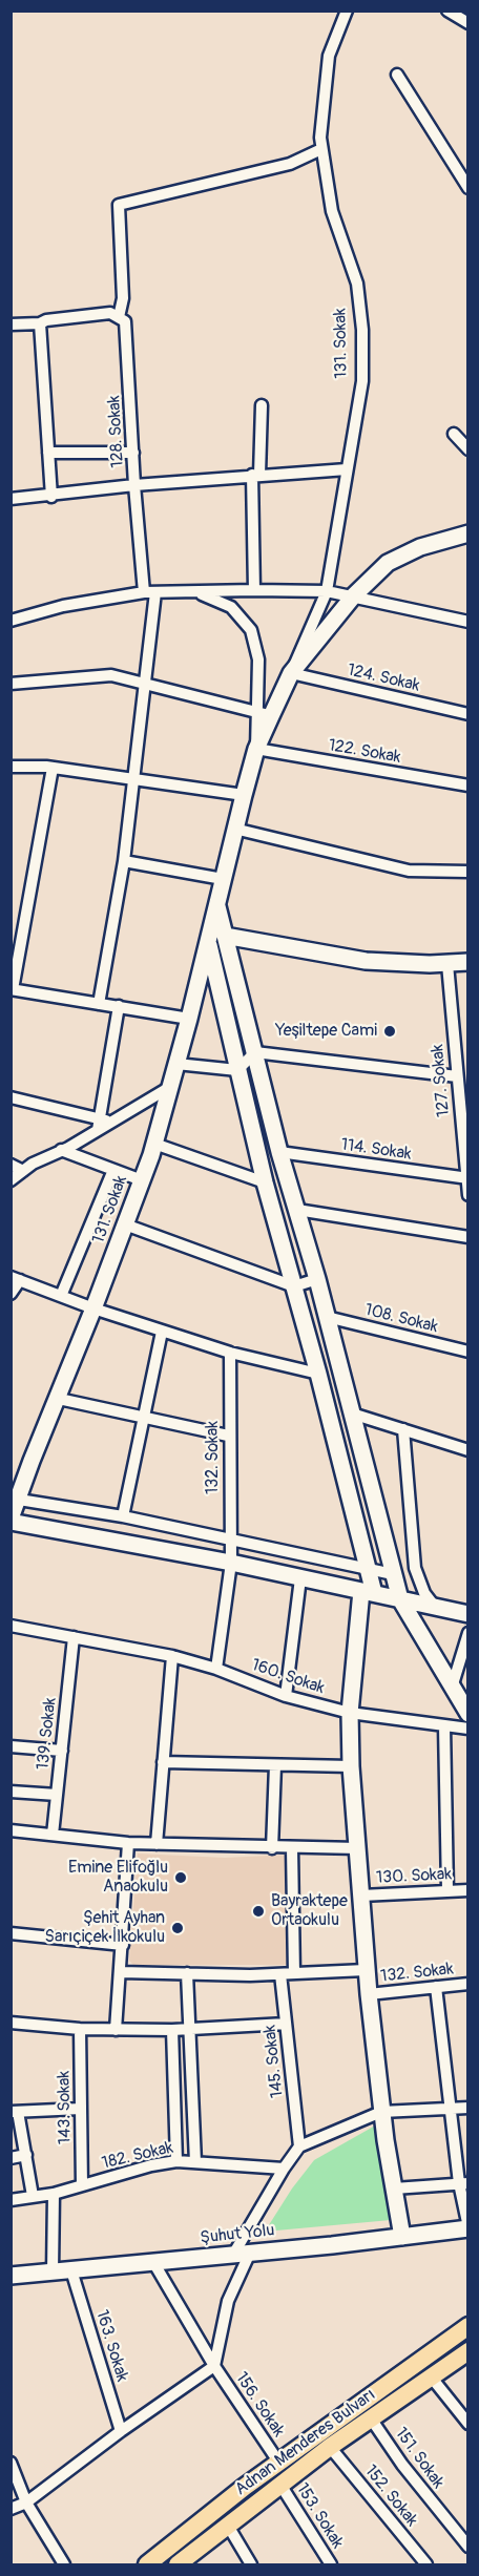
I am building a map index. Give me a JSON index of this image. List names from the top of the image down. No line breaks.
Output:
{"streets":{"main road":["Adnan Menderes Bulvarı"],"street":["131. Sokak","128. Sokak","124. Sokak","122. Sokak","127. Sokak","114. Sokak","108. Sokak","132. Sokak","160. Sokak","139. Sokak","130. Sokak","145. Sokak","143. Sokak","182. Sokak","Şuhut Yolu","163. Sokak","156. Sokak","151. Sokak","152. Sokak","153. Sokak"]},"crossings":[["131. Sokak","124. Sokak"],["131. Sokak","122. Sokak"],["127. Sokak","114. Sokak"],["132. Sokak","160. Sokak"],["160. Sokak","139. Sokak"],["143. Sokak","182. Sokak"],["Şuhut Yolu","163. Sokak"],["Şuhut Yolu","156. Sokak"],["156. Sokak","Adnan Menderes Bulvarı"],["Adnan Menderes Bulvarı","151. Sokak"],["Adnan Menderes Bulvarı","152. Sokak"],["Adnan Menderes Bulvarı","153. Sokak"]],"places":["Yeşiltepe Cami","Emine Elifoğlu Anaokulu","Bayraktepe Ortaokulu","Şehit Ayhan Sarıçiçek İlkokulu"]}
